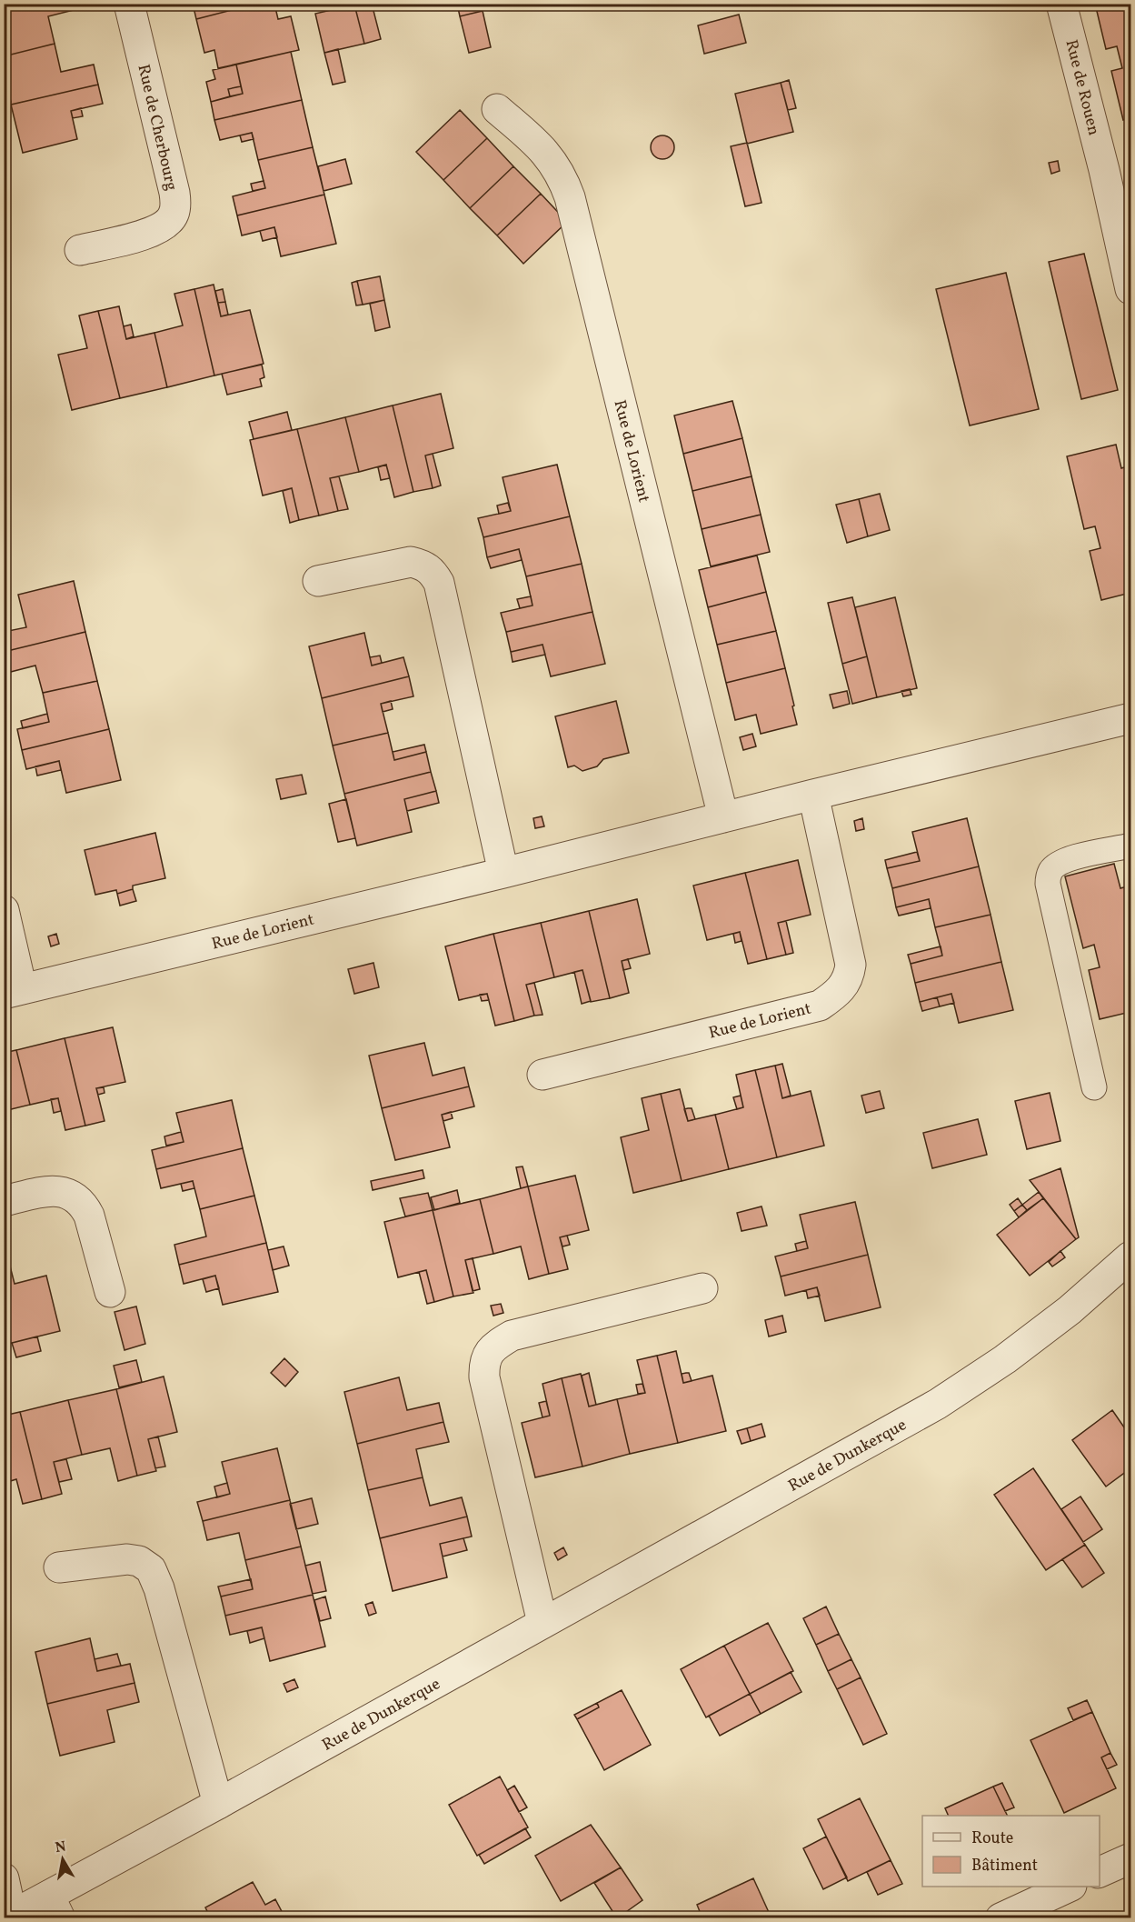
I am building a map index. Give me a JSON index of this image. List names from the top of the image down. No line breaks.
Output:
{"streets":{"street":["Rue de Rouen","Rue de Cherbourg","Rue de Lorient","Rue de Dunkerque"]},"legend":["Route","Bâtiment"],"north":"top"}
